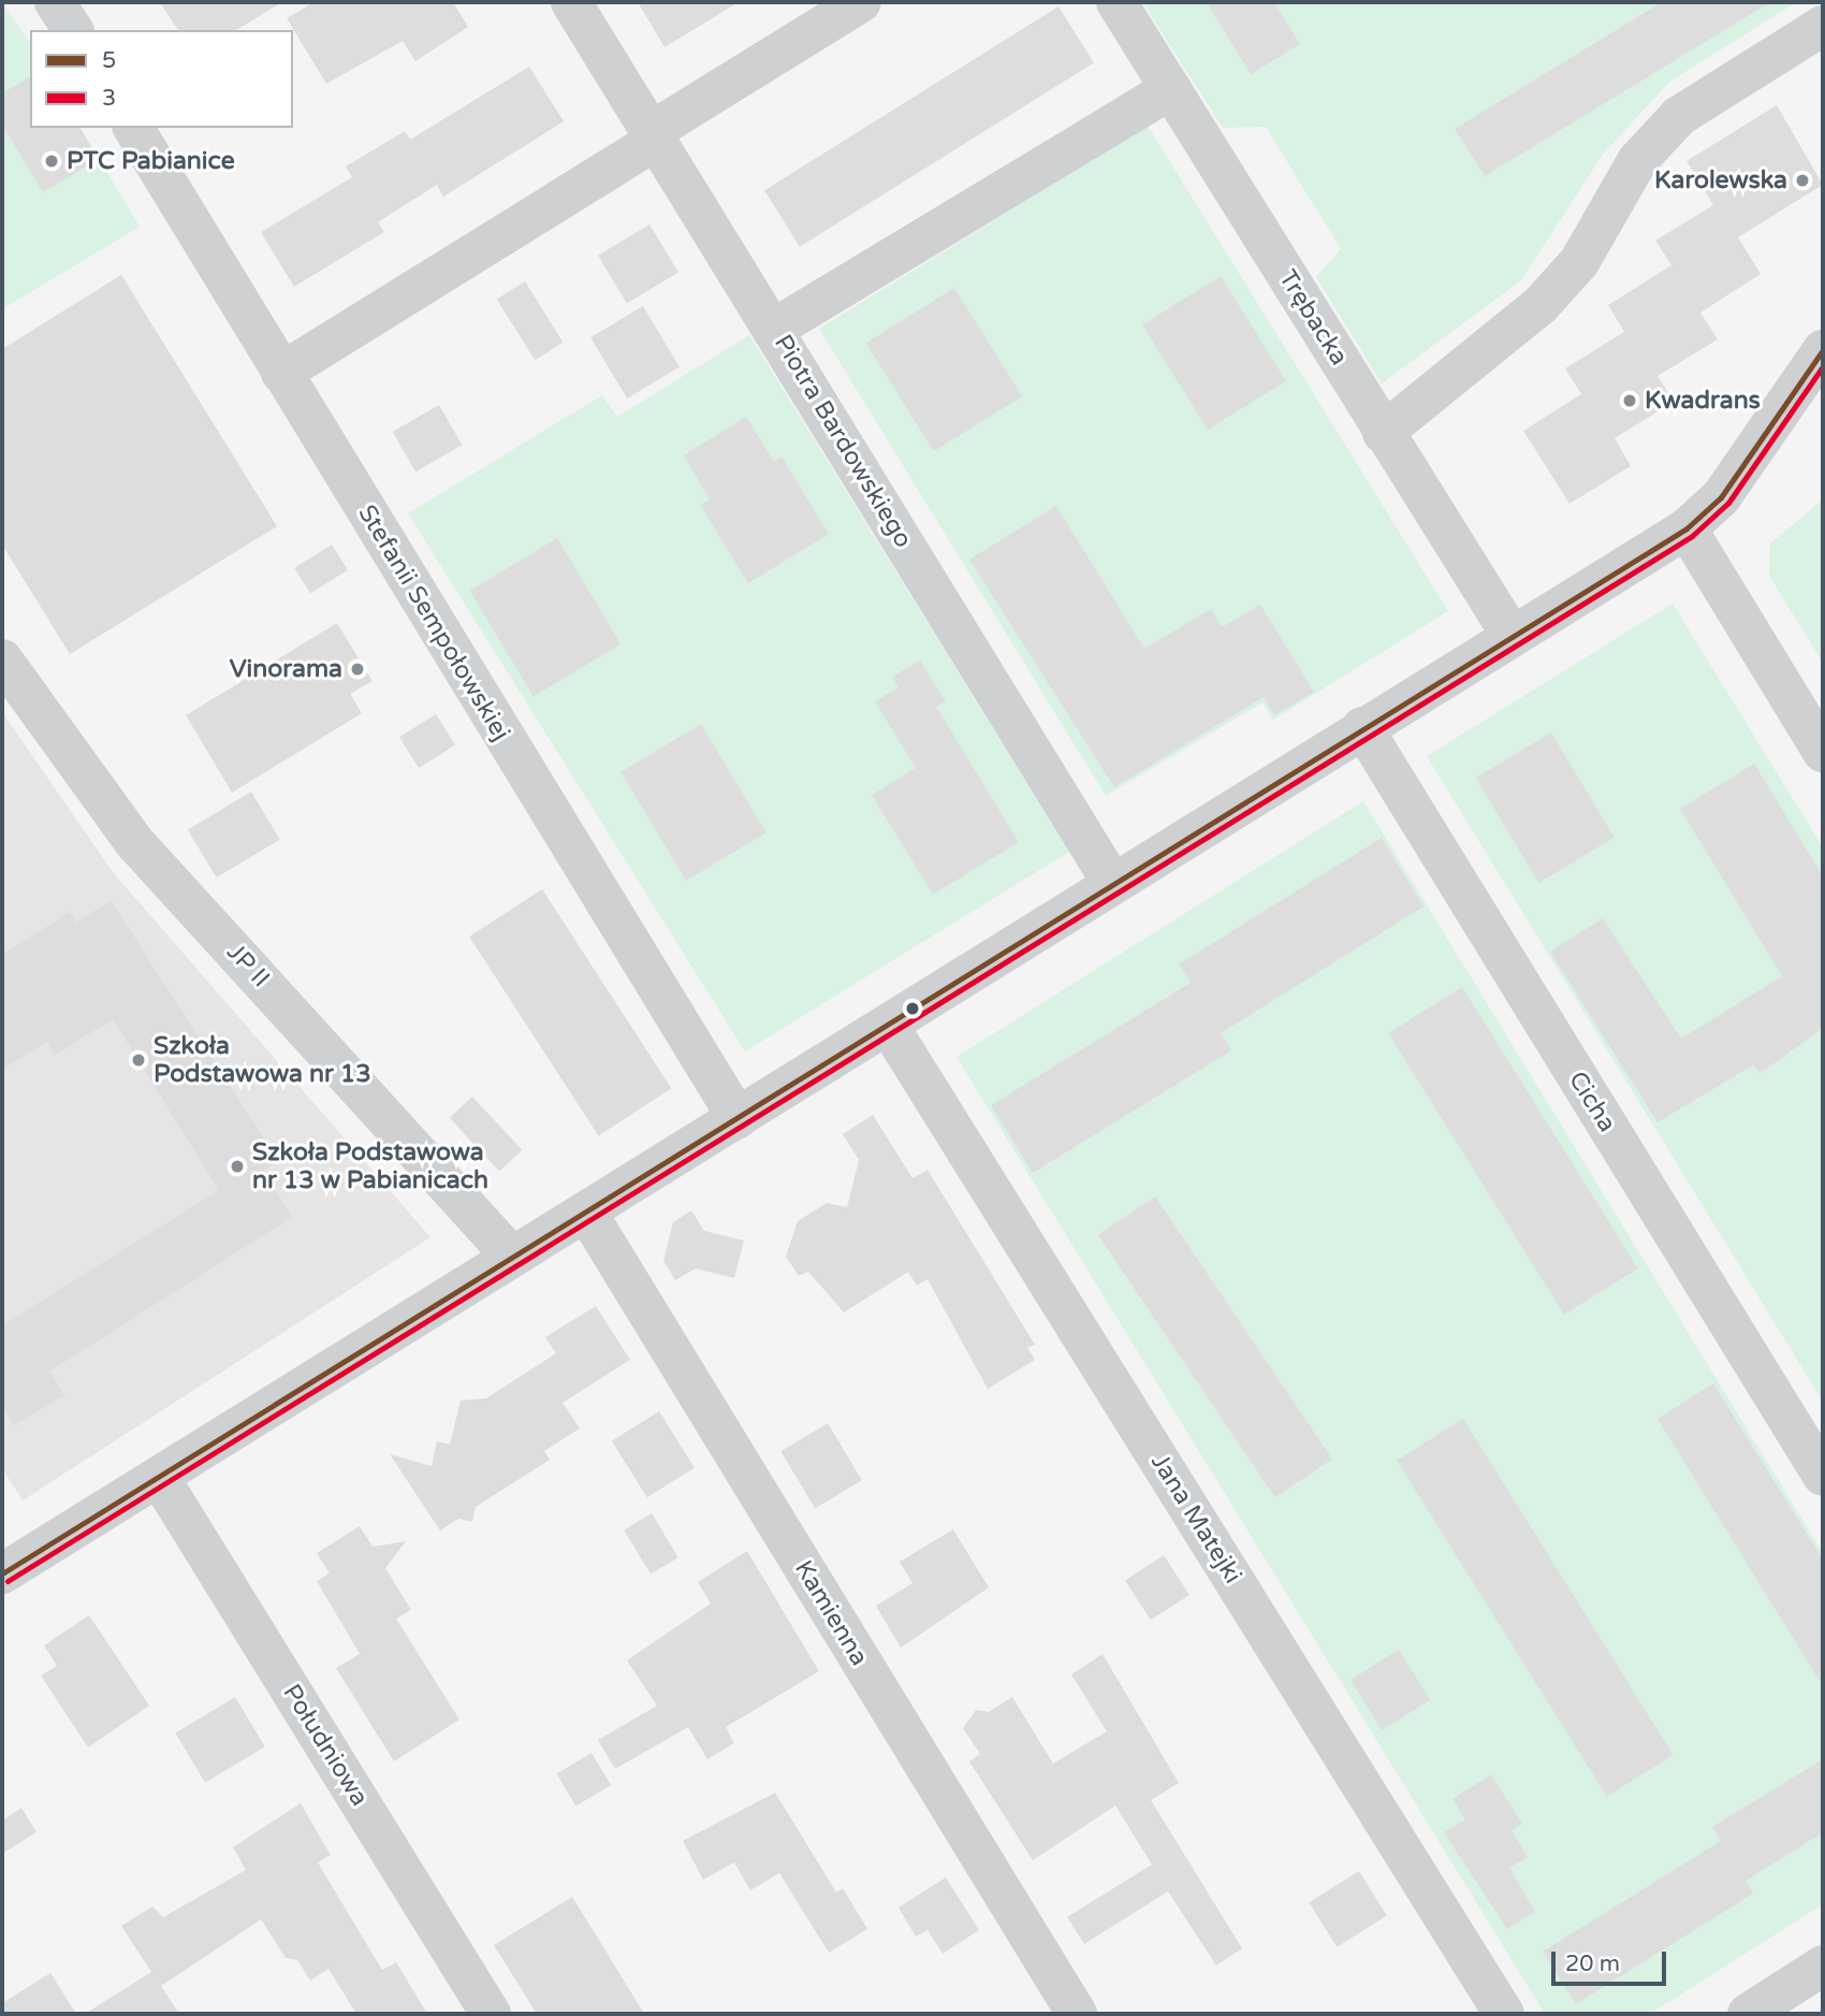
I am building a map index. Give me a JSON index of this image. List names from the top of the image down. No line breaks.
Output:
{"streets":{"street":["Trębacka","Piotra Bardowskiego","Stefanii Sempołowskiej","JP II","Cicha","Jana Matejki","Kamienna","Południowa"]},"places":["PTC Pabianice","Karolewska","Kwadrans","Vinorama","Szkoła Podstawowa nr 13","Szkoła Podstawowa nr 13 w Pabianicach"],"lines":["transit line 5","transit line 3"],"legend":["5","3"],"scale_bar":"20 m"}
